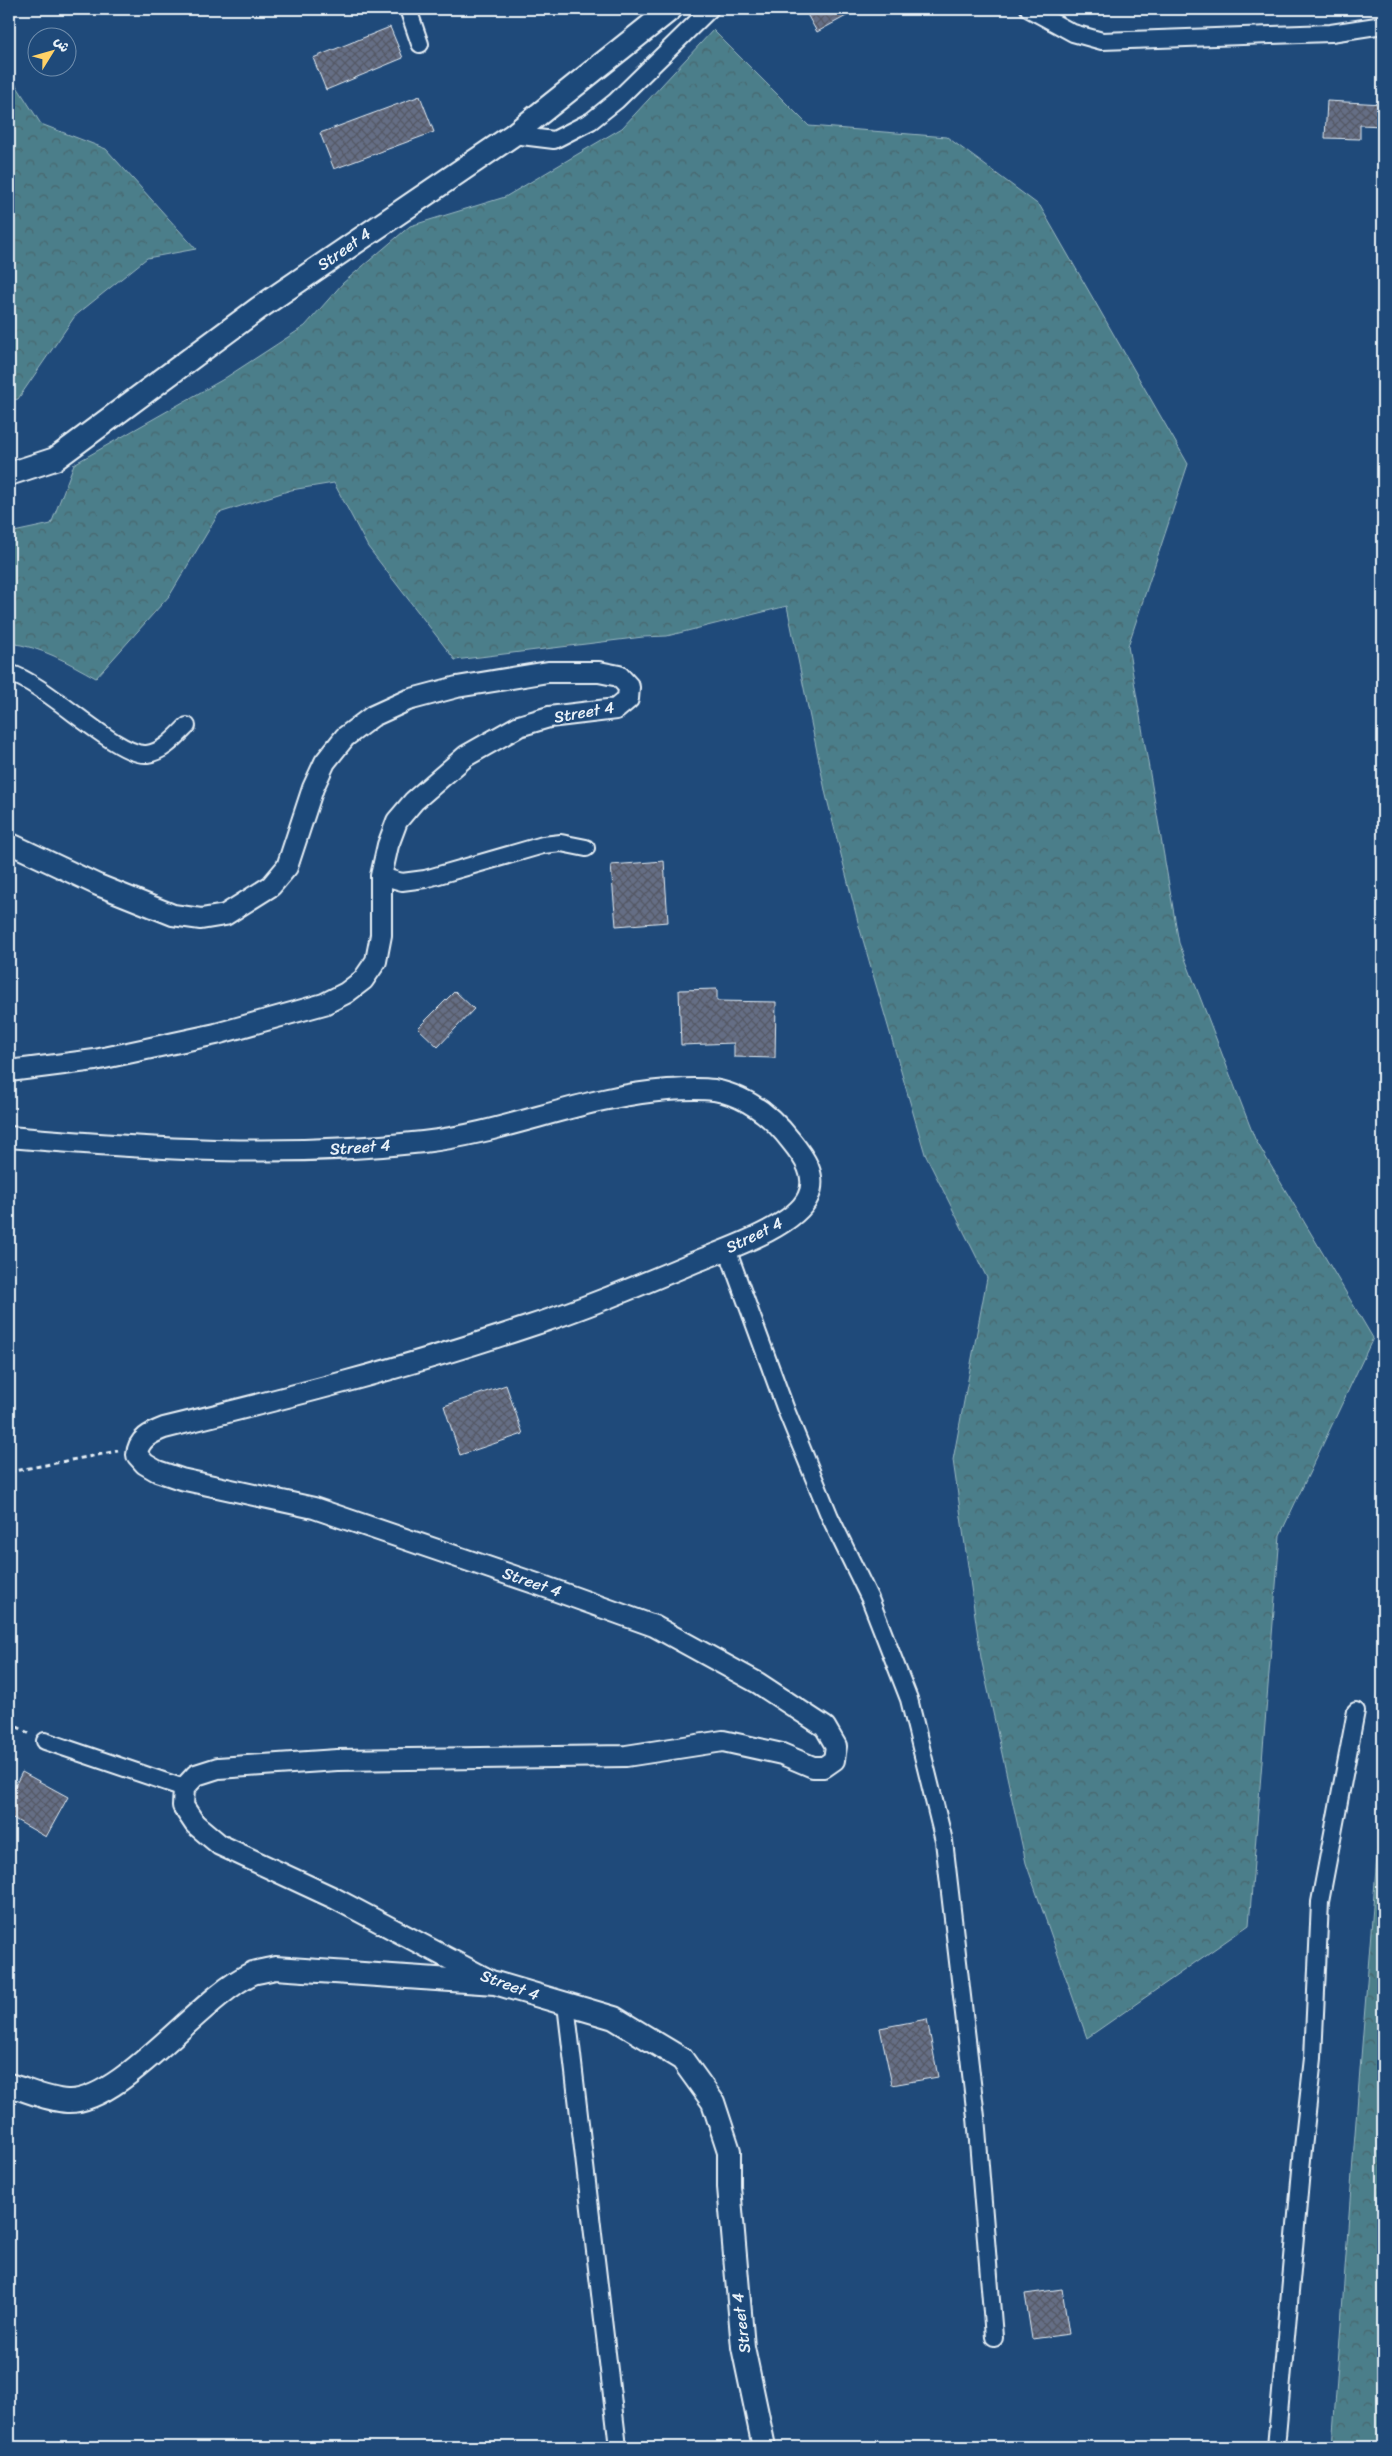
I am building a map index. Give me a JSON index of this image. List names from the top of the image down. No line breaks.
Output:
{"streets":{"main road":["Street 4"]},"north":"top right"}
